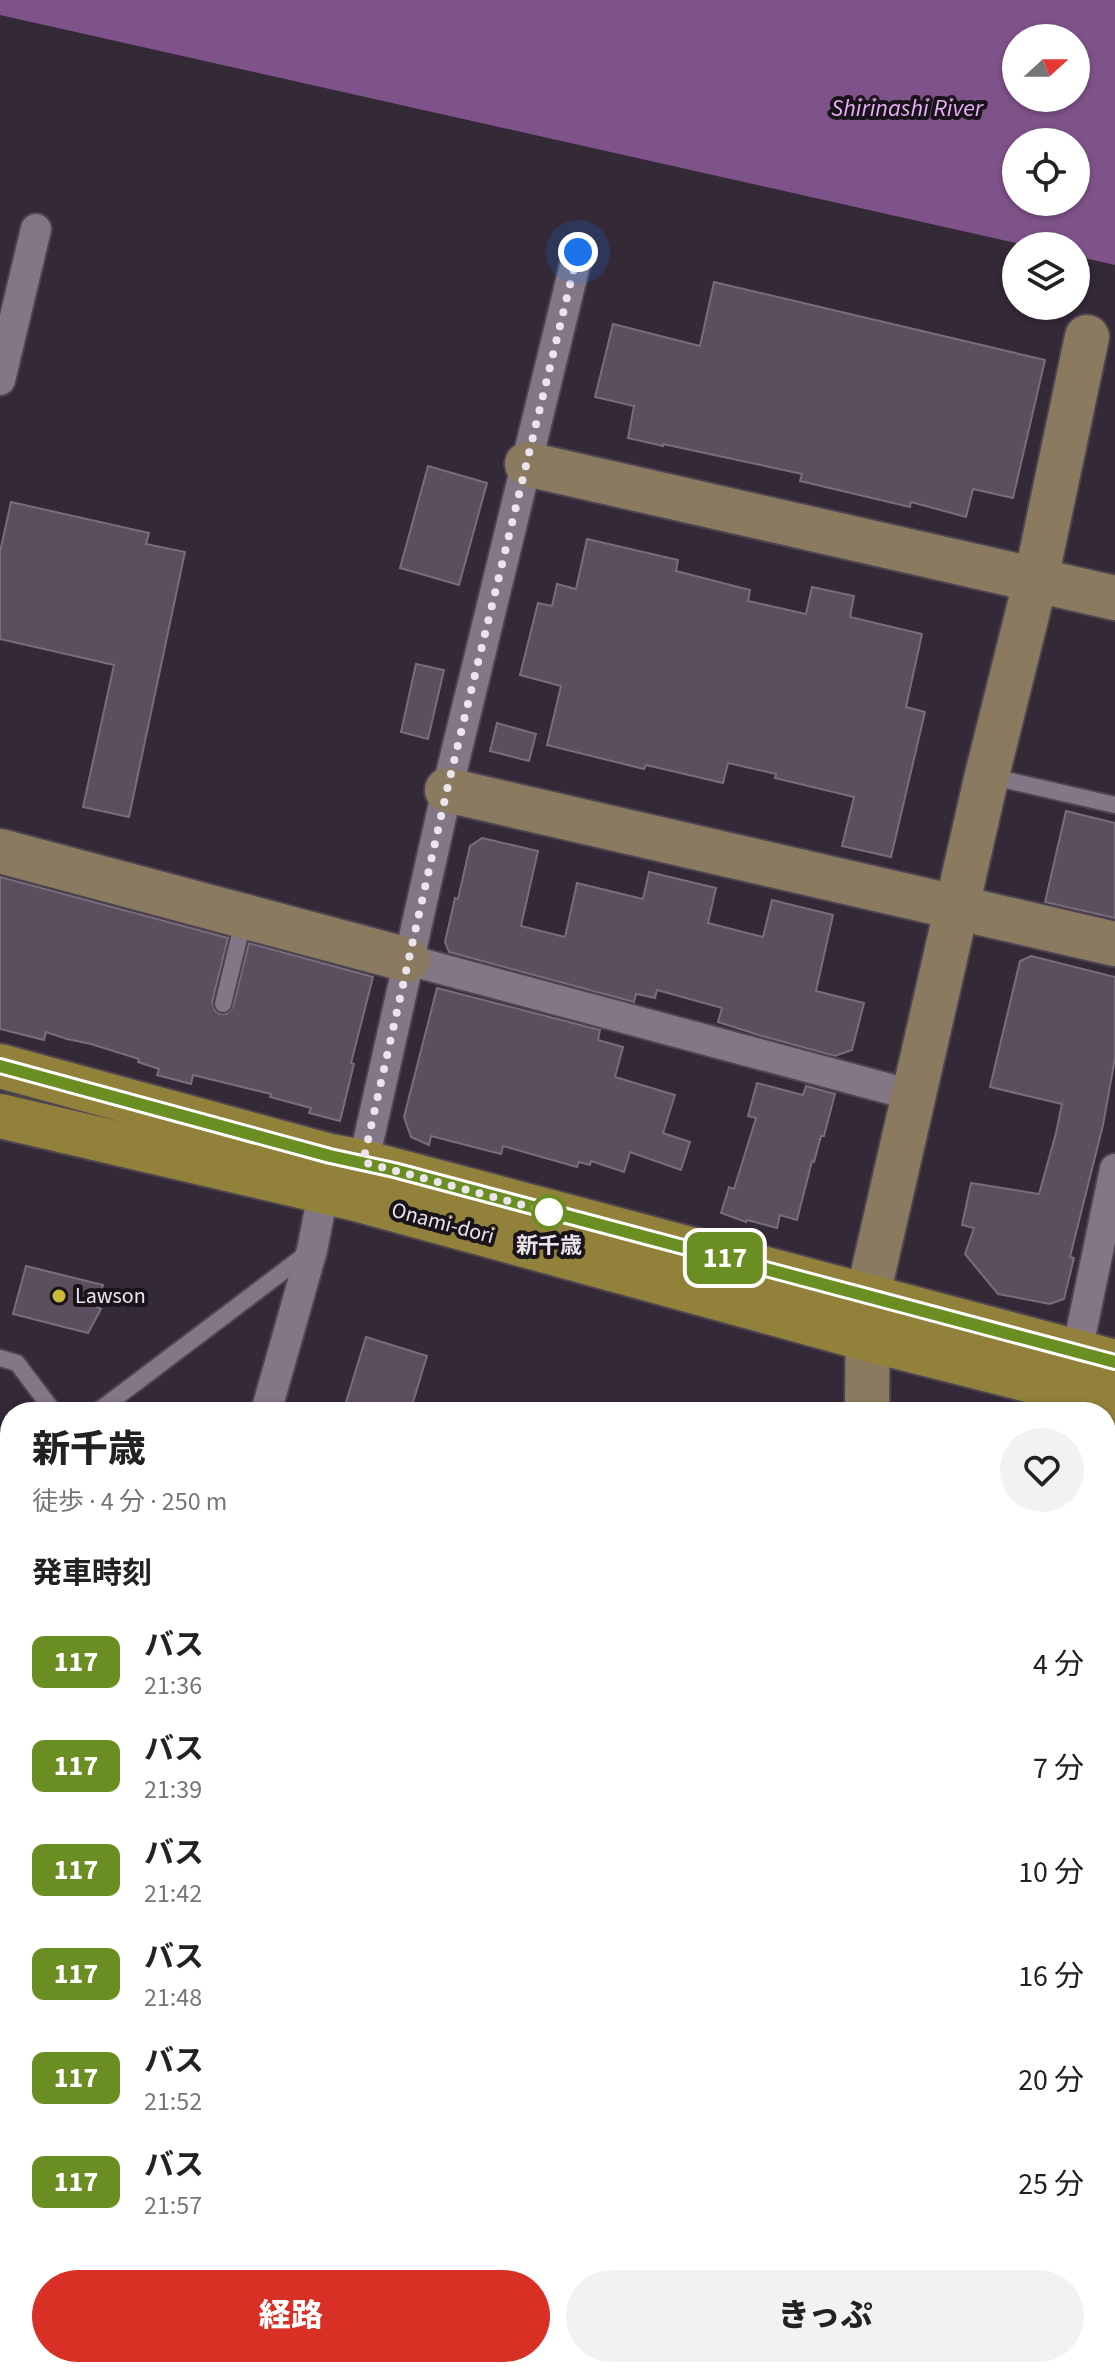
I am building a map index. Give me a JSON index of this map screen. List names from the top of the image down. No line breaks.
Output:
{"streets":{"main road":["Onami-dori"]},"water":["Shirinashi River"],"places":["新千歳","Lawson"],"lines":["bus line 117"],"north":"right","page":{"on_map":"117","heading":[["新千歳","徒歩 · 4 分 · 250 m"],"発車時刻"],"list":[{"mark":"117","name":"バス","note":"21:36","value":"4 分"},{"mark":"117","name":"バス","note":"21:39","value":"7 分"},{"mark":"117","name":"バス","note":"21:42","value":"10 分"},{"mark":"117","name":"バス","note":"21:48","value":"16 分"},{"mark":"117","name":"バス","note":"21:52","value":"20 分"},{"mark":"117","name":"バス","note":"21:57","value":"25 分"}],"buttons":["経路","きっぷ"]}}
